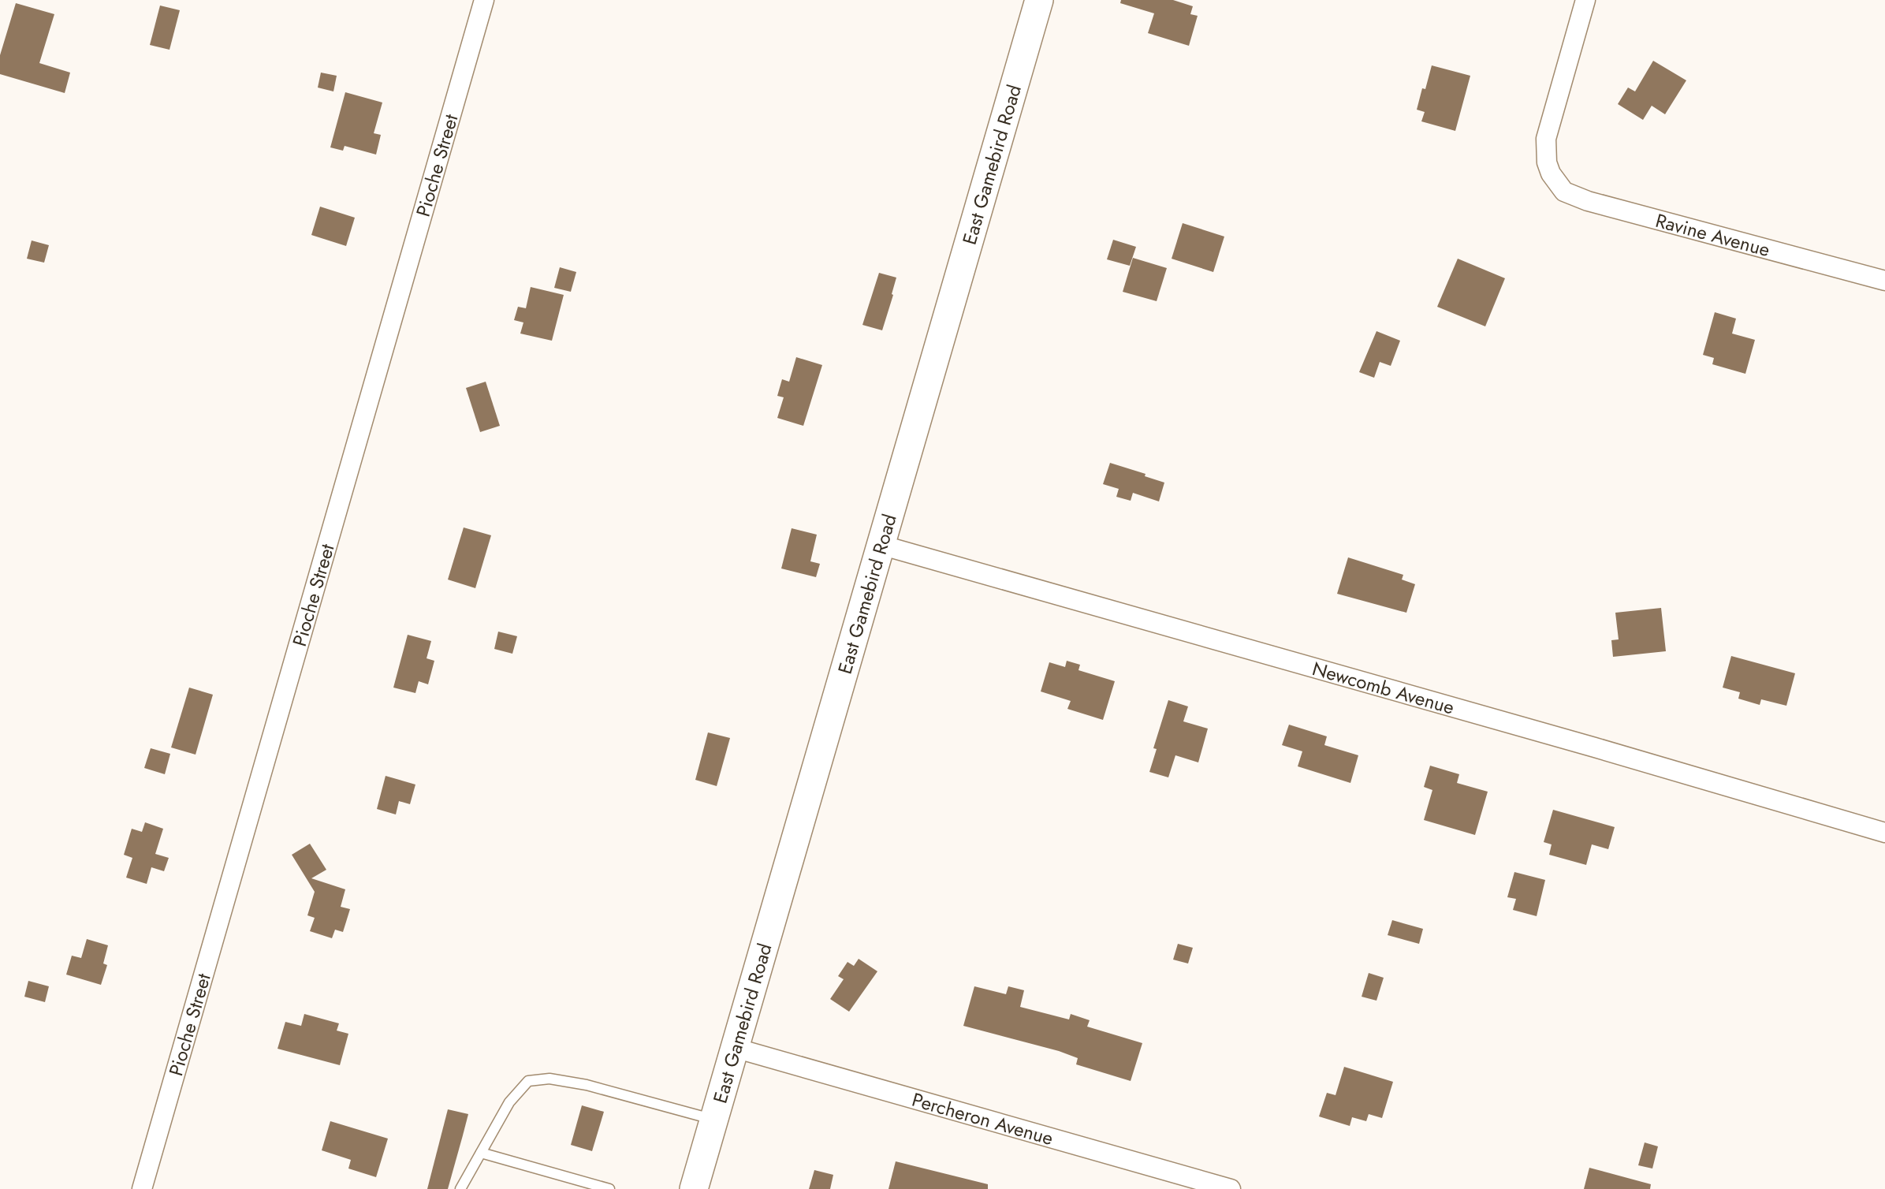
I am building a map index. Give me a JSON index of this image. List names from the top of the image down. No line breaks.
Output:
{"streets":{"main road":["East Gamebird Road"],"street":["Pioche Street","Ravine Avenue","Newcomb Avenue","Percheron Avenue"]},"crossings":[["East Gamebird Road","Newcomb Avenue"],["East Gamebird Road","Percheron Avenue"]]}
